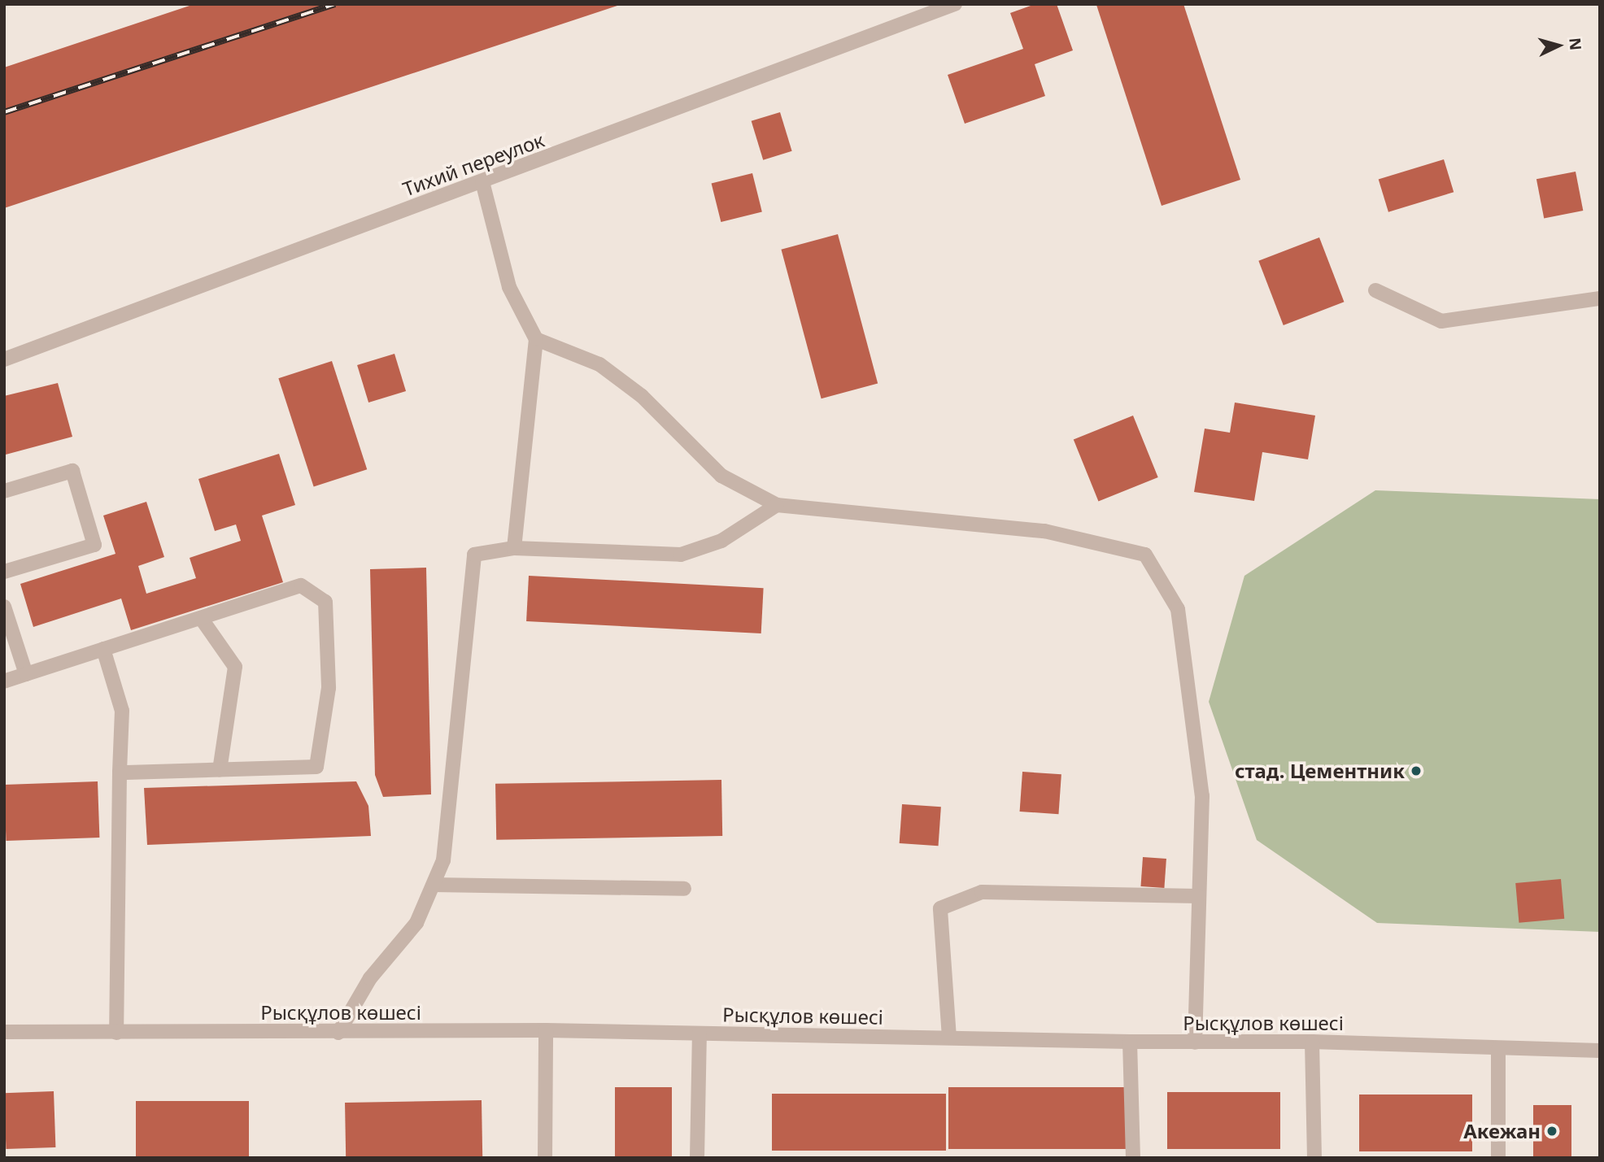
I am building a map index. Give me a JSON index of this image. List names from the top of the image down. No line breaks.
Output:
{"streets":{"street":["Тихий переулок","Рысқұлов көшесі"]},"places":["стад. Цементник","Акежан"],"north":"right"}
